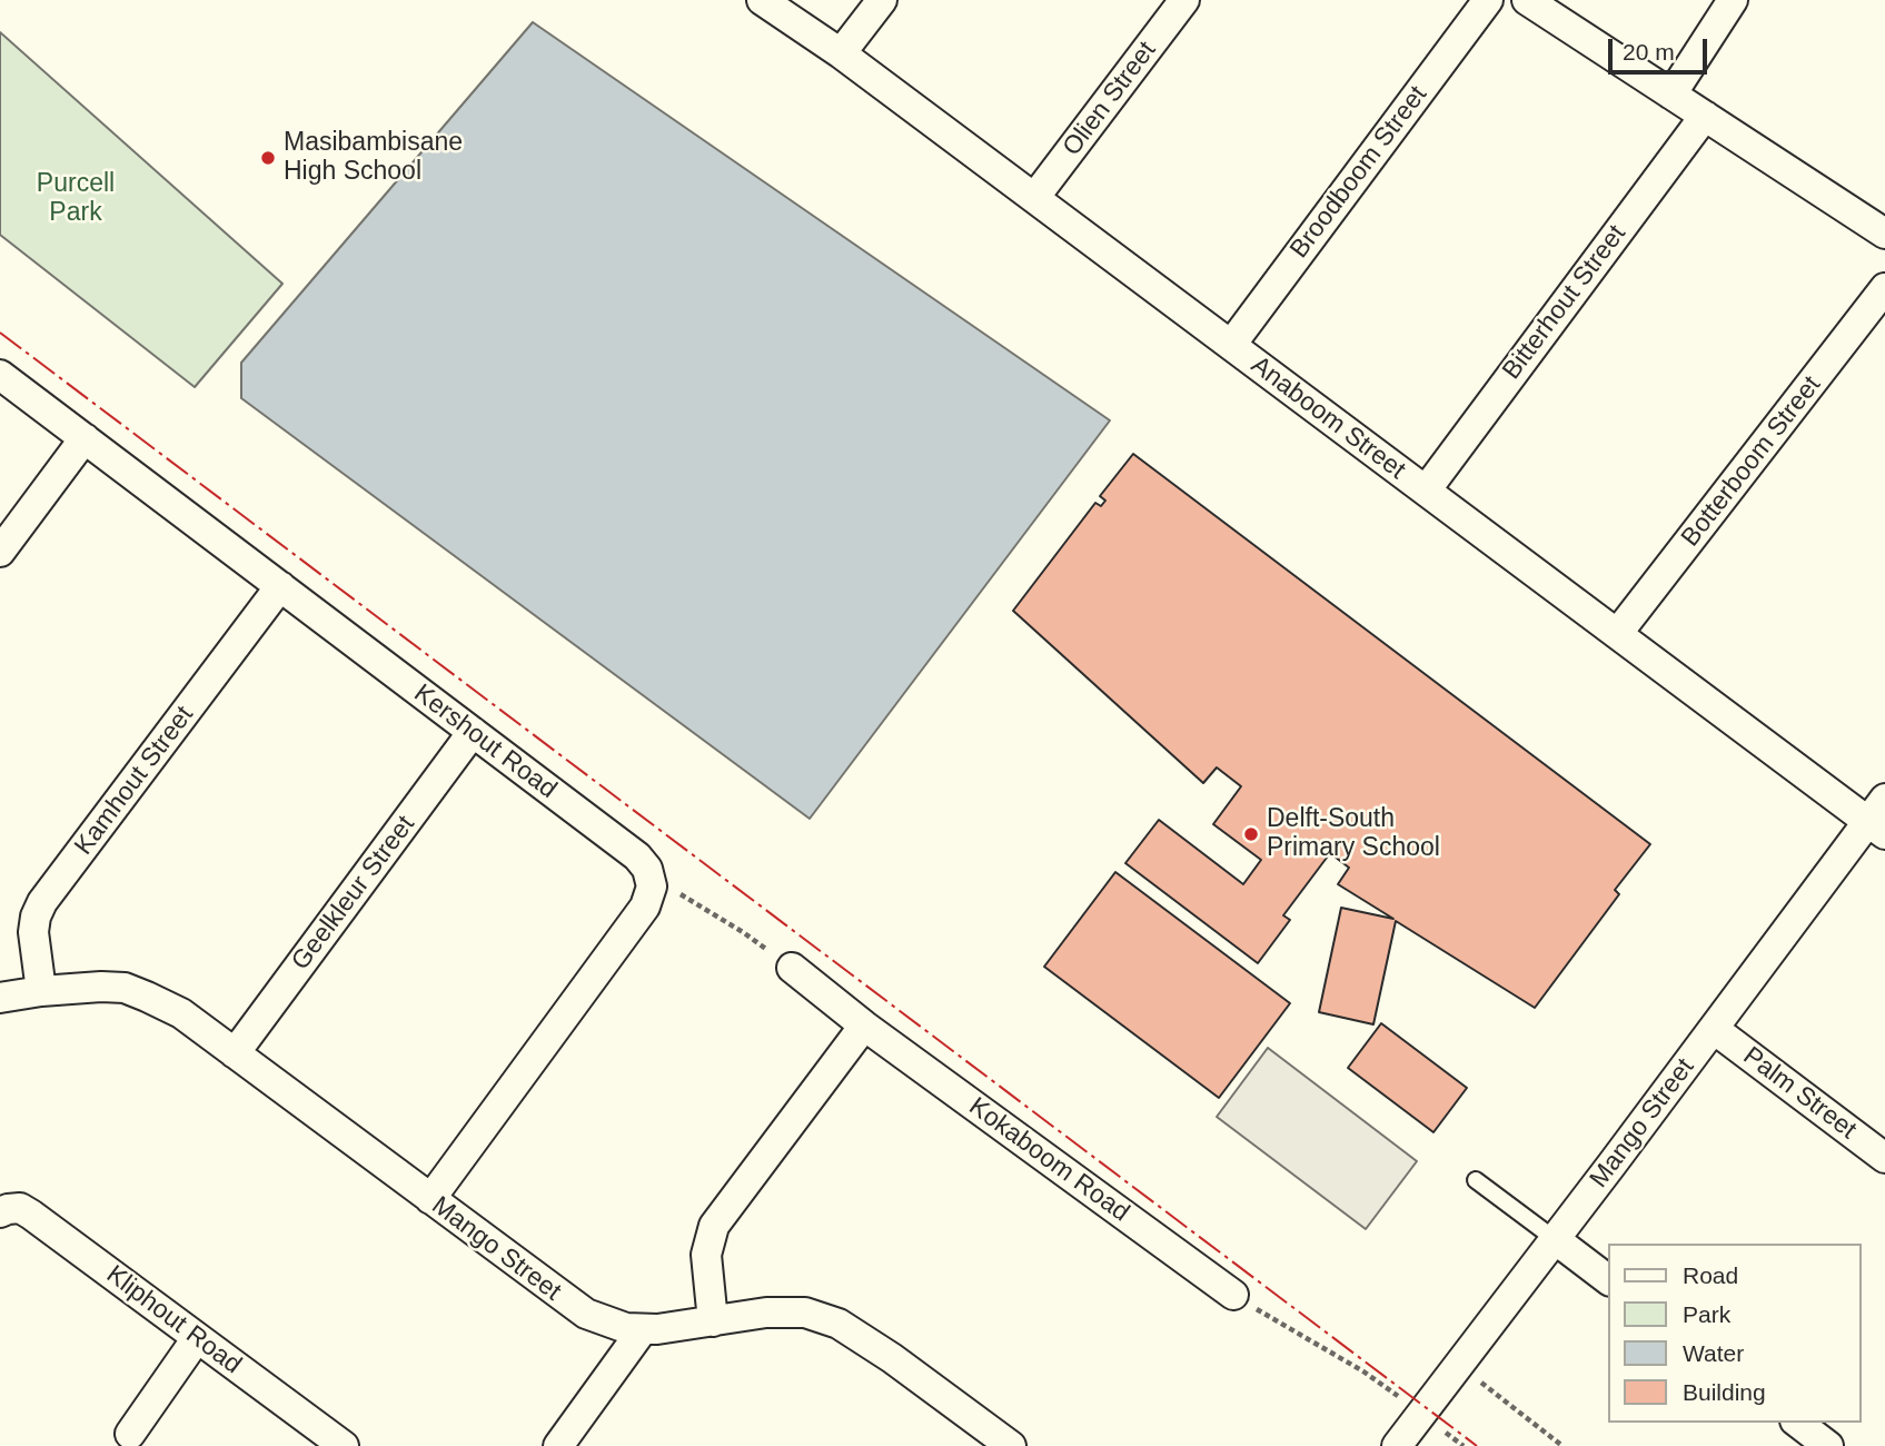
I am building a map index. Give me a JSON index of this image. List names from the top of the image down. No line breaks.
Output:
{"streets":{"street":["Olien Street","Broodboom Street","Bitterhout Street","Anaboom Street","Botterboom Street","Kershout Road","Kamhout Street","Geelkleur Street","Palm Street","Mango Street","Kokaboom Road","Kliphout Road"]},"crossings":[["Olien Street","Anaboom Street"],["Broodboom Street","Anaboom Street"],["Bitterhout Street","Anaboom Street"],["Anaboom Street","Botterboom Street"],["Anaboom Street","Mango Street"],["Kershout Road","Kamhout Street"],["Kershout Road","Geelkleur Street"],["Kamhout Street","Mango Street"],["Geelkleur Street","Mango Street"],["Palm Street","Mango Street"]],"parks":["Purcell Park"],"places":["Masibambisane High School","Delft-South Primary School"],"legend":["Road","Park","Water","Building"],"scale_bar":"20 m"}
